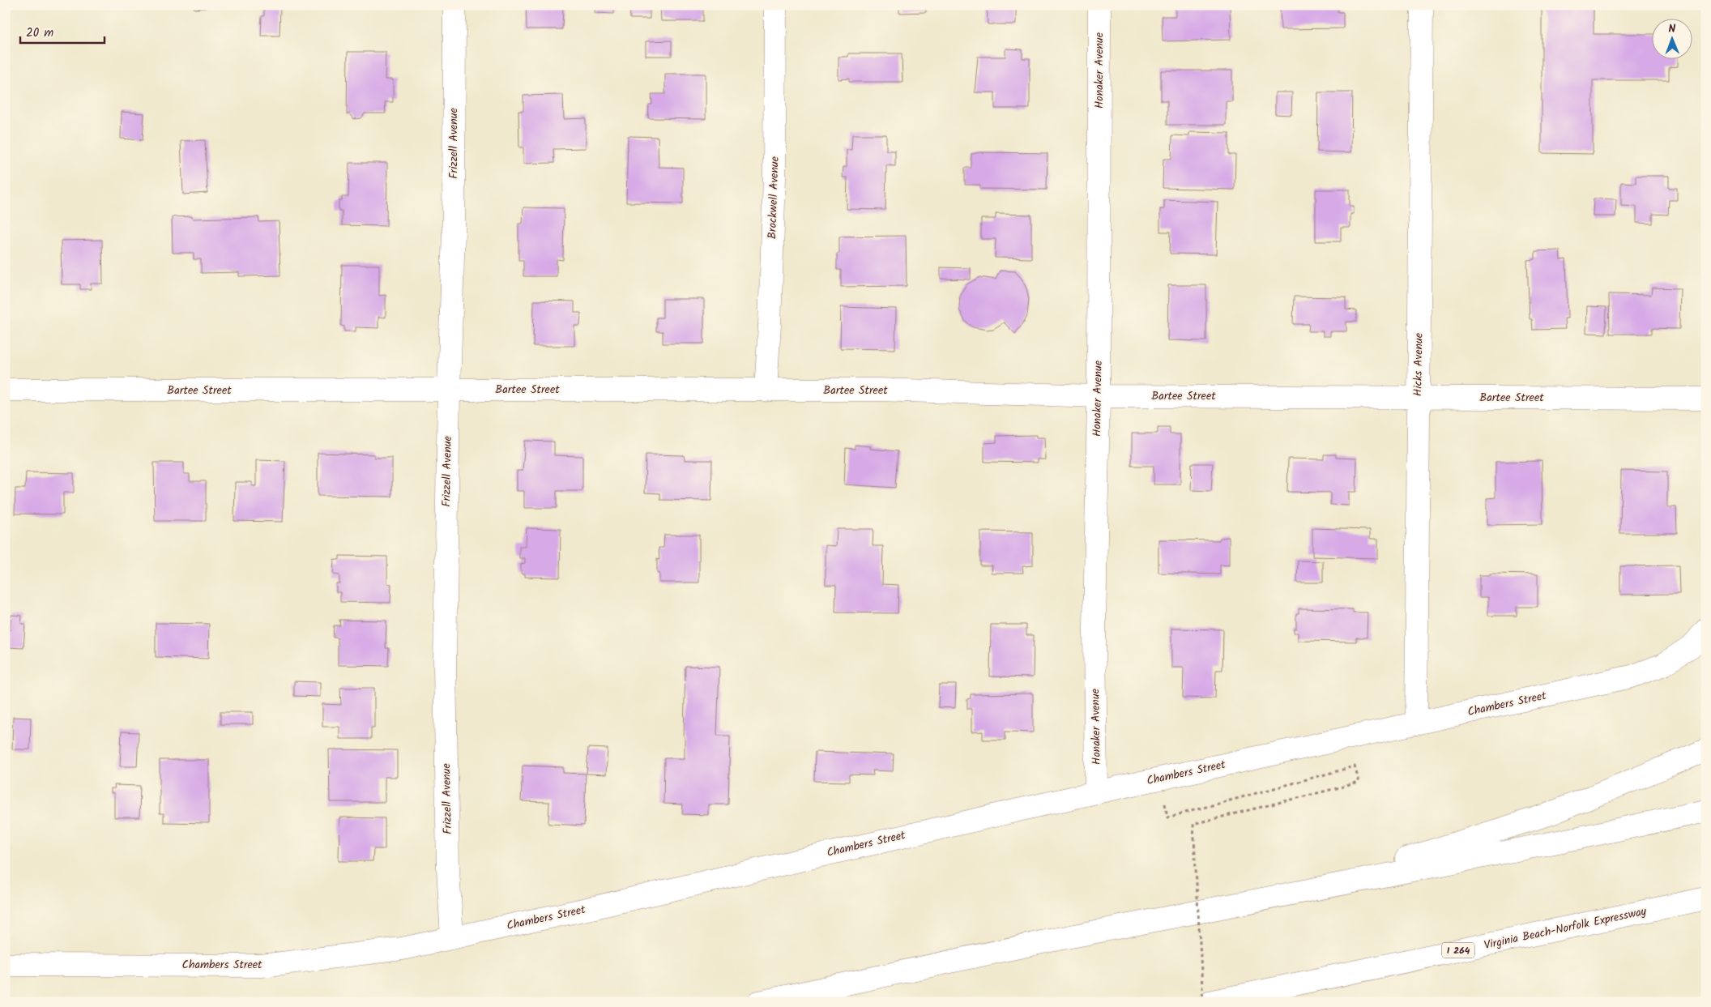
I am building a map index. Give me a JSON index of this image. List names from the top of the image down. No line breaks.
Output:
{"streets":{"main road":["Honaker Avenue","Frizzell Avenue","Brockwell Avenue","Hicks Avenue","Bartee Street","Chambers Street","Virginia Beach-Norfolk Expressway","I 264"]},"crossings":[["Honaker Avenue","Bartee Street"],["Honaker Avenue","Chambers Street"],["Frizzell Avenue","Bartee Street"],["Frizzell Avenue","Chambers Street"],["Brockwell Avenue","Bartee Street"],["Hicks Avenue","Bartee Street"],["Hicks Avenue","Chambers Street"]],"scale_bar":"20 m","north":"top"}
